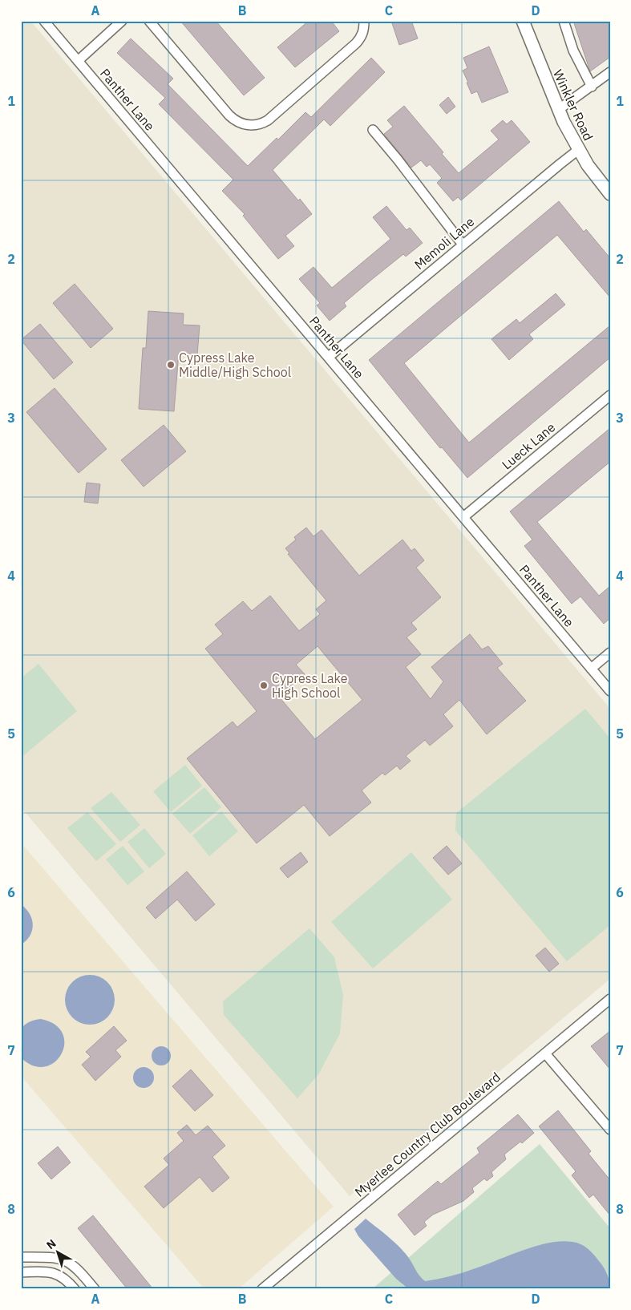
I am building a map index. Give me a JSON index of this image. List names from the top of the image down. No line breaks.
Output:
{"streets":{"street":["Panther Lane","Winkler Road","Memoli Lane","Lueck Lane","Myerlee Country Club Boulevard"]},"crossings":[["Panther Lane","Memoli Lane"],["Panther Lane","Lueck Lane"],["Winkler Road","Memoli Lane"]],"places":["Cypress Lake Middle/High School","Cypress Lake High School"],"north":"top left","grid":{"columns":["A","B","C","D"],"rows":["1","2","3","4","5","6","7","8"]}}
